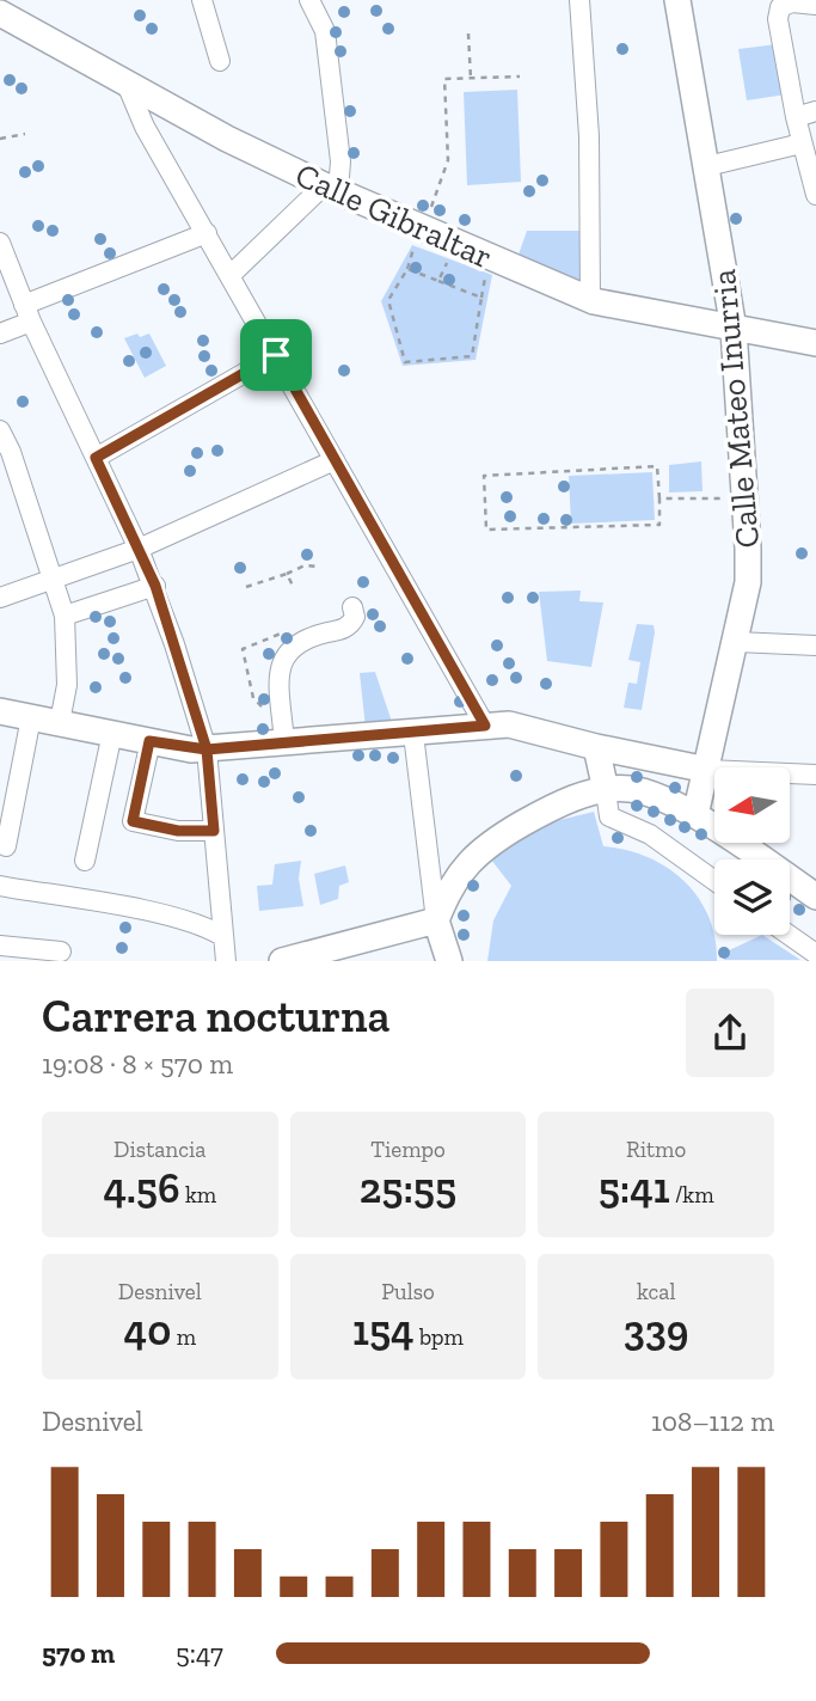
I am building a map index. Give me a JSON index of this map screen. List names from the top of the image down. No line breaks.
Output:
{"streets":{"street":["Calle Gibraltar","Calle Mateo Inurria"]},"crossings":[["Calle Gibraltar","Calle Mateo Inurria"]],"north":"left","page":{"heading":["Carrera nocturna","19:08 · 8 × 570 m"],"stats":[["Distancia","4.56 km"],["Tiempo","25:55"],["Ritmo","5:41 /km"],["Desnivel","40 m"],["Pulso","154 bpm"],["kcal","339"]],"chart":["Desnivel","108–112 m"],"list":[{"name":"570 m","note":"5:47"}]}}
